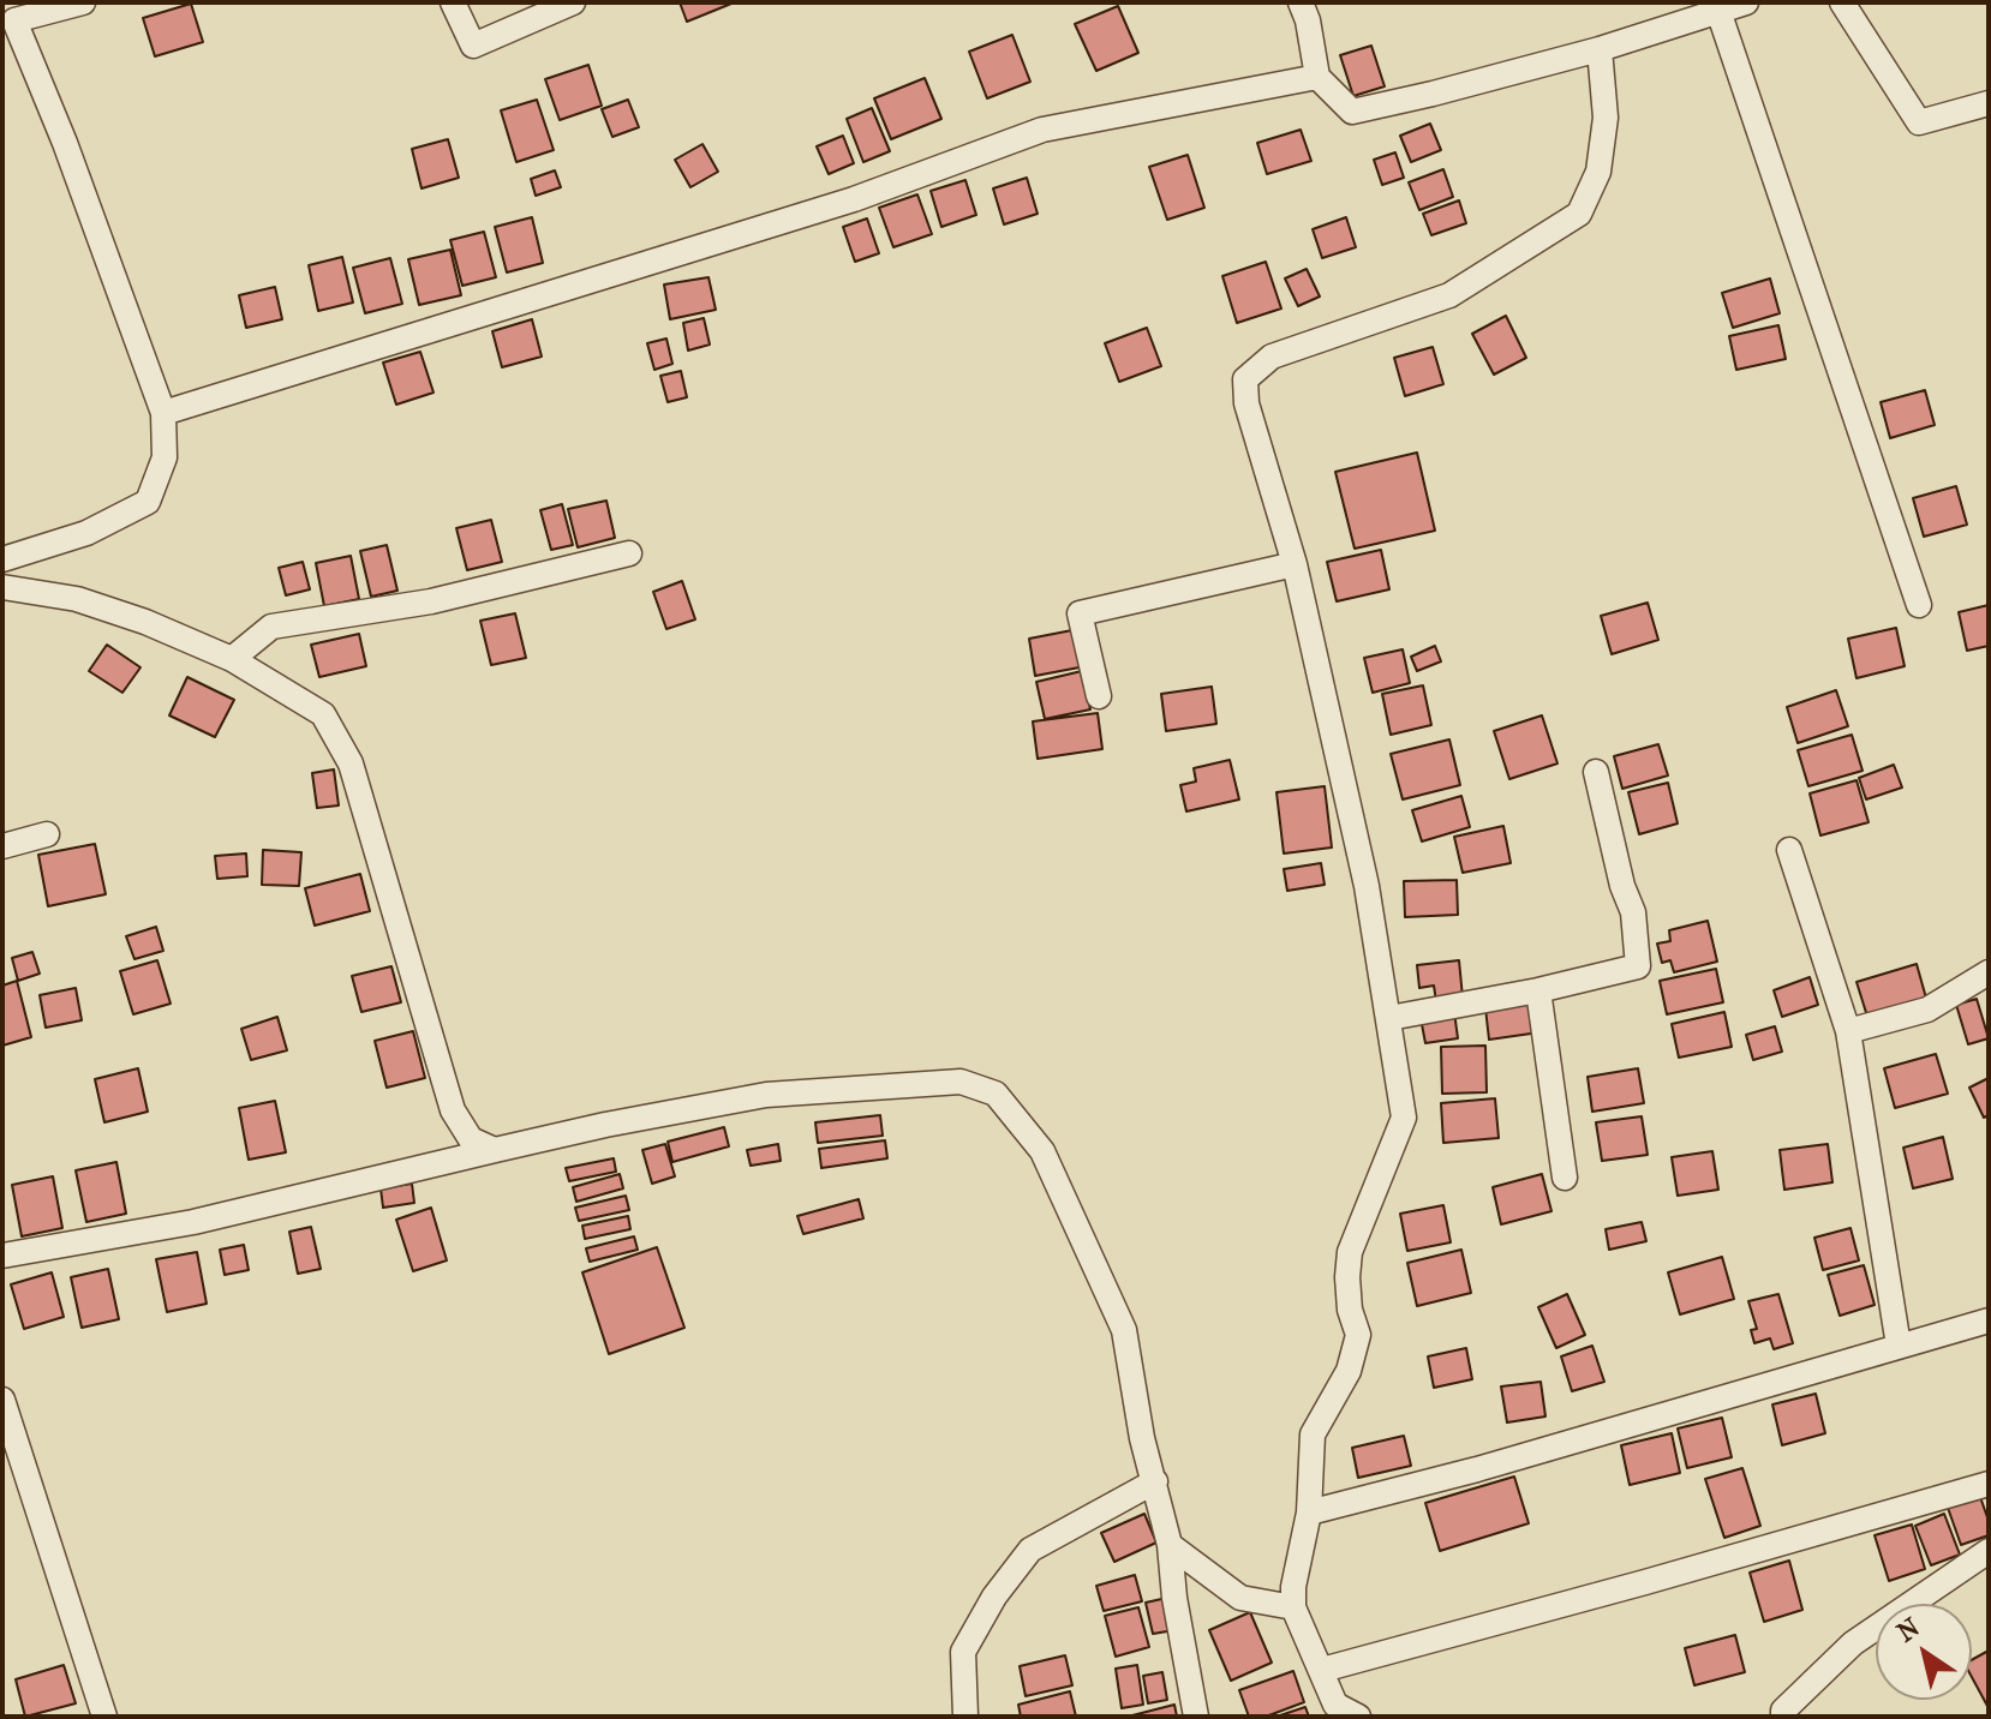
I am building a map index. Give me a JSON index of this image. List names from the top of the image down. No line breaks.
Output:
{"north":"top left"}
